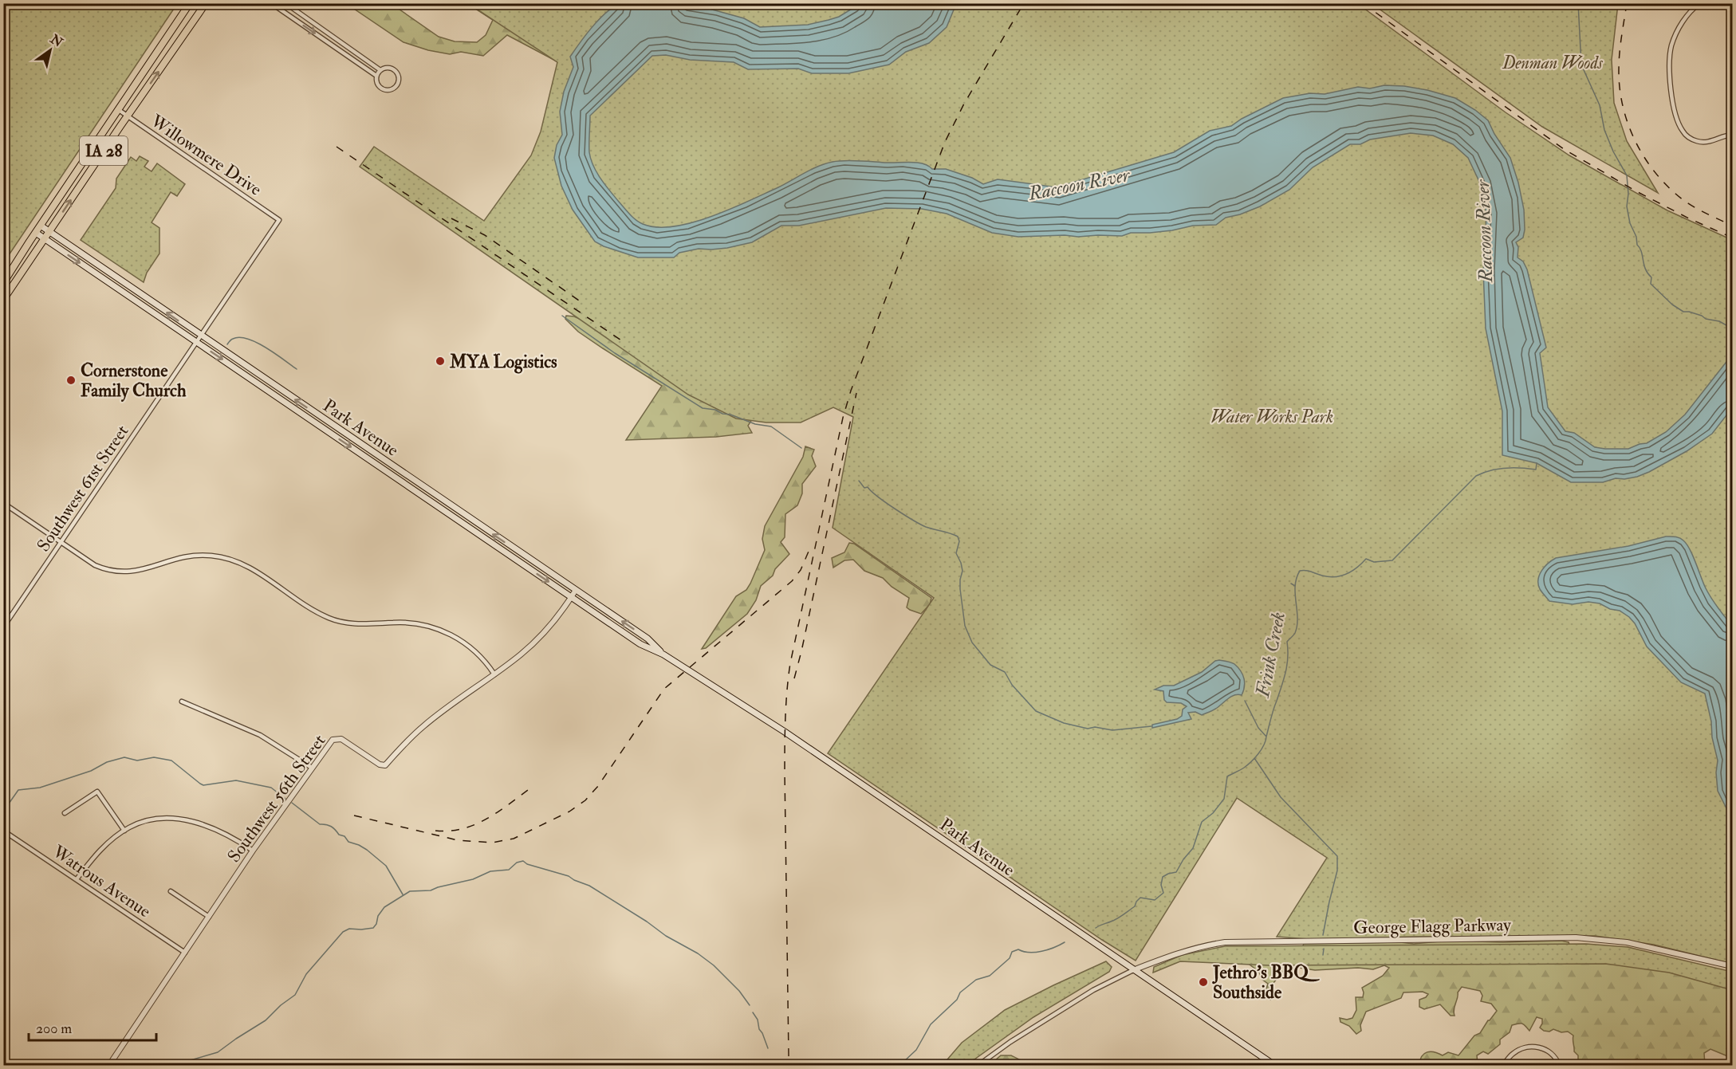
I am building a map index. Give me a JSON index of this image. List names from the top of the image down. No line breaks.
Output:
{"streets":{"main road":["IA 28","Park Avenue"],"street":["Willowmere Drive","Southwest 61st Street","Southwest 56th Street","Watrous Avenue","George Flagg Parkway"]},"crossings":[["IA 28","Willowmere Drive"],["IA 28","Park Avenue"],["Willowmere Drive","Southwest 61st Street"],["Park Avenue","Southwest 61st Street"],["Park Avenue","Southwest 56th Street"],["Park Avenue","George Flagg Parkway"],["Southwest 56th Street","Watrous Avenue"]],"water":["Raccoon River","Frink Creek"],"parks":["Denman Woods","Water Works Park"],"places":["MYA Logistics","Cornerstone Family Church","Jethro's BBQ Southside"],"scale_bar":"200 m","north":"top right"}
